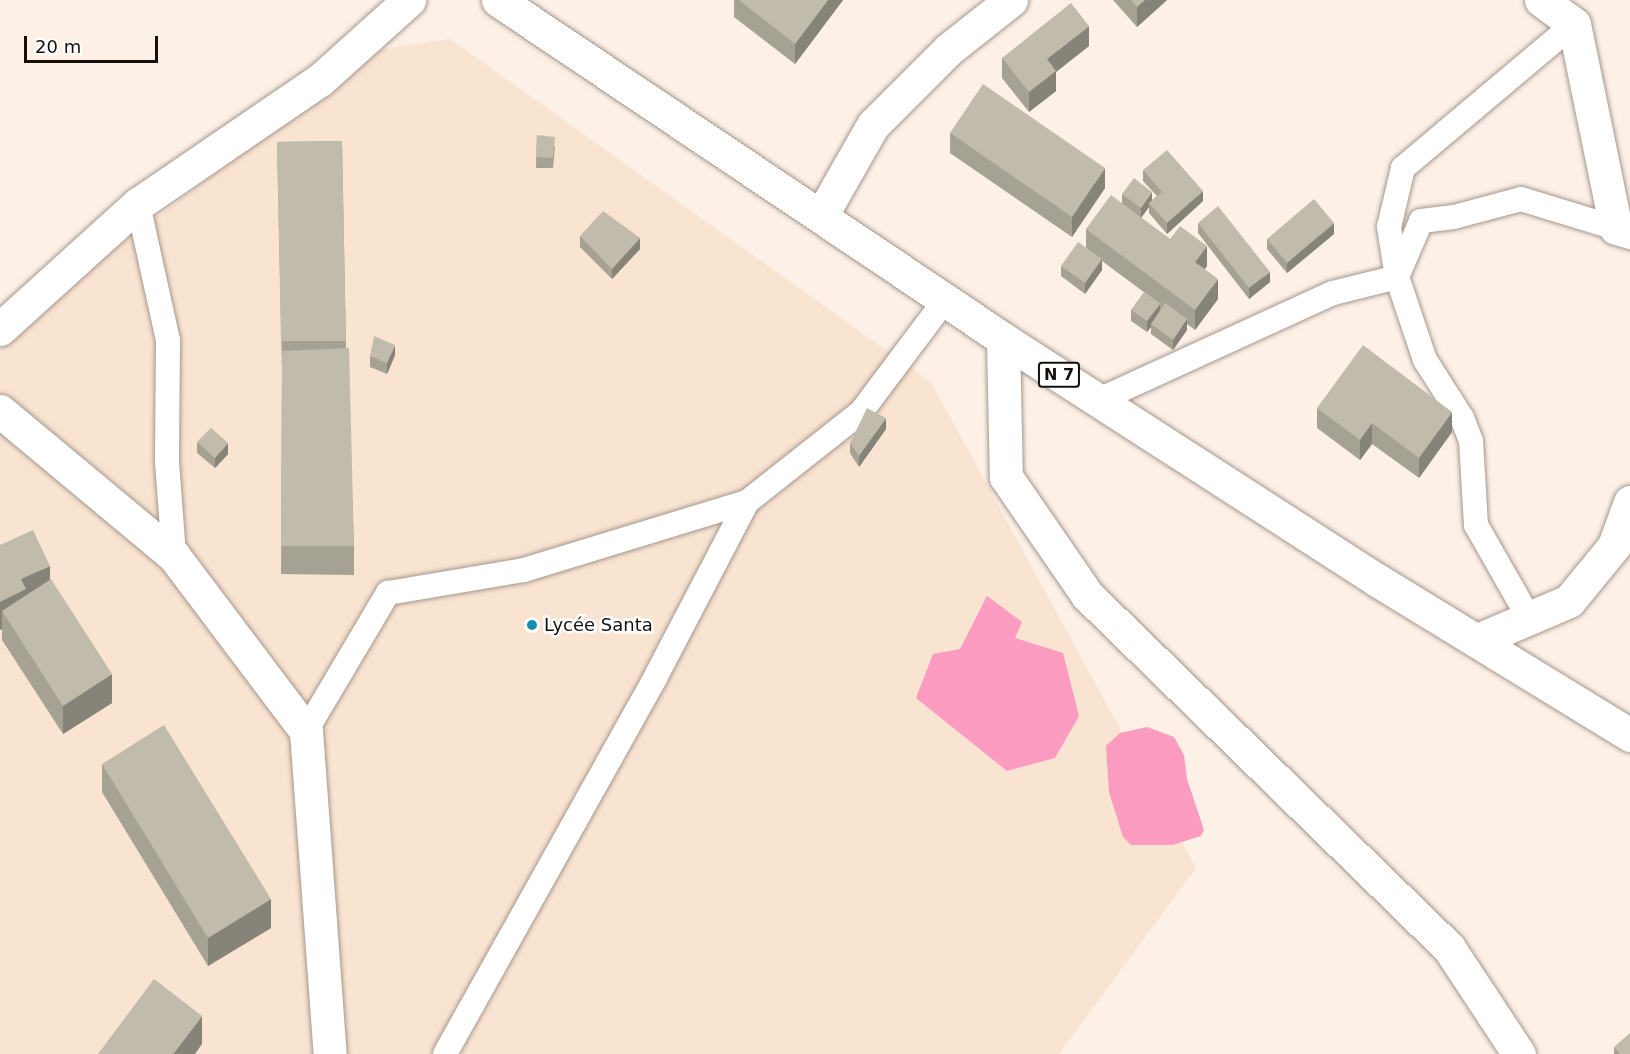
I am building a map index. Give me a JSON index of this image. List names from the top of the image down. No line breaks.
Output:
{"streets":{"main road":["N 7"]},"places":["Lycée Santa"],"scale_bar":"20 m"}
